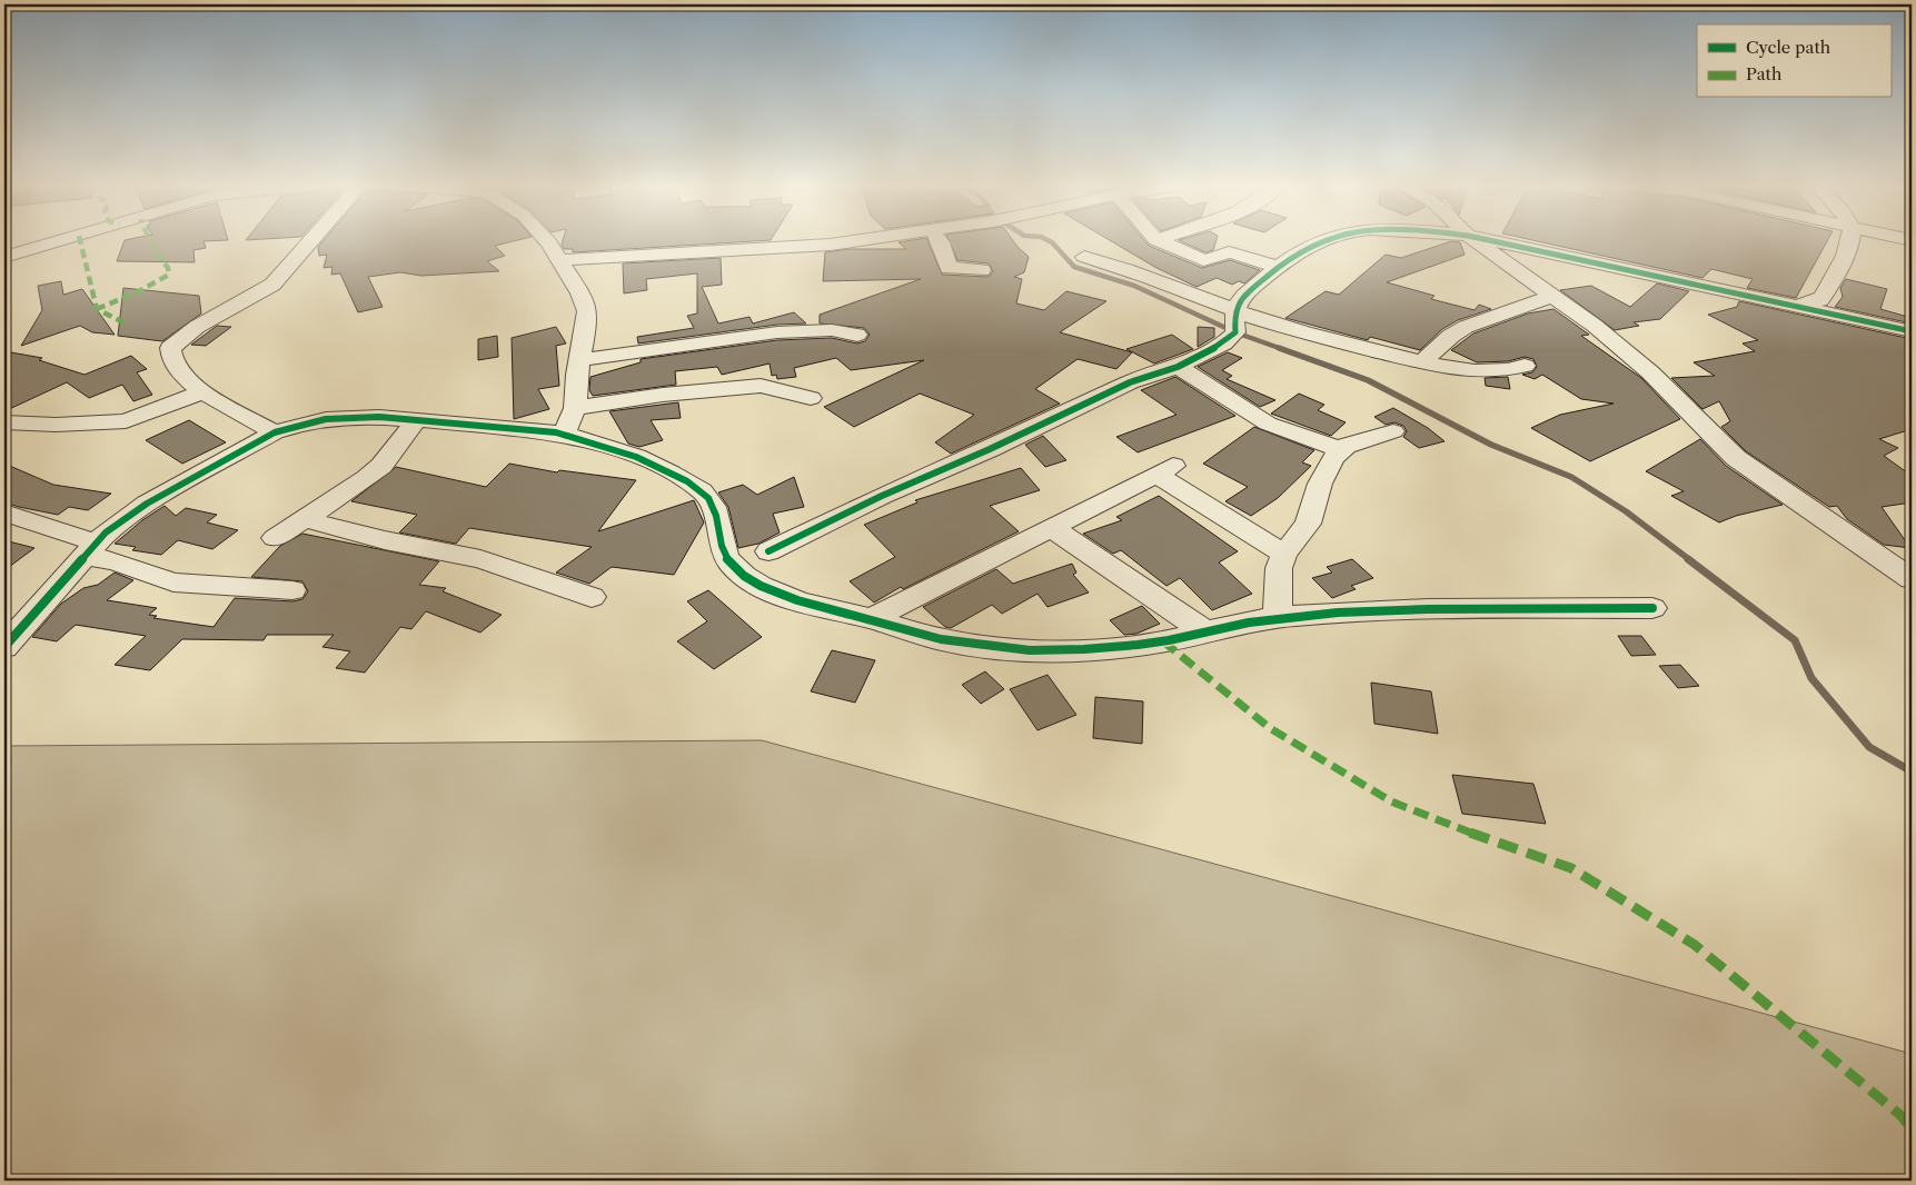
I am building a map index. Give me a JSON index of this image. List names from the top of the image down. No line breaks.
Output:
{"legend":["Cycle path","Path"]}
